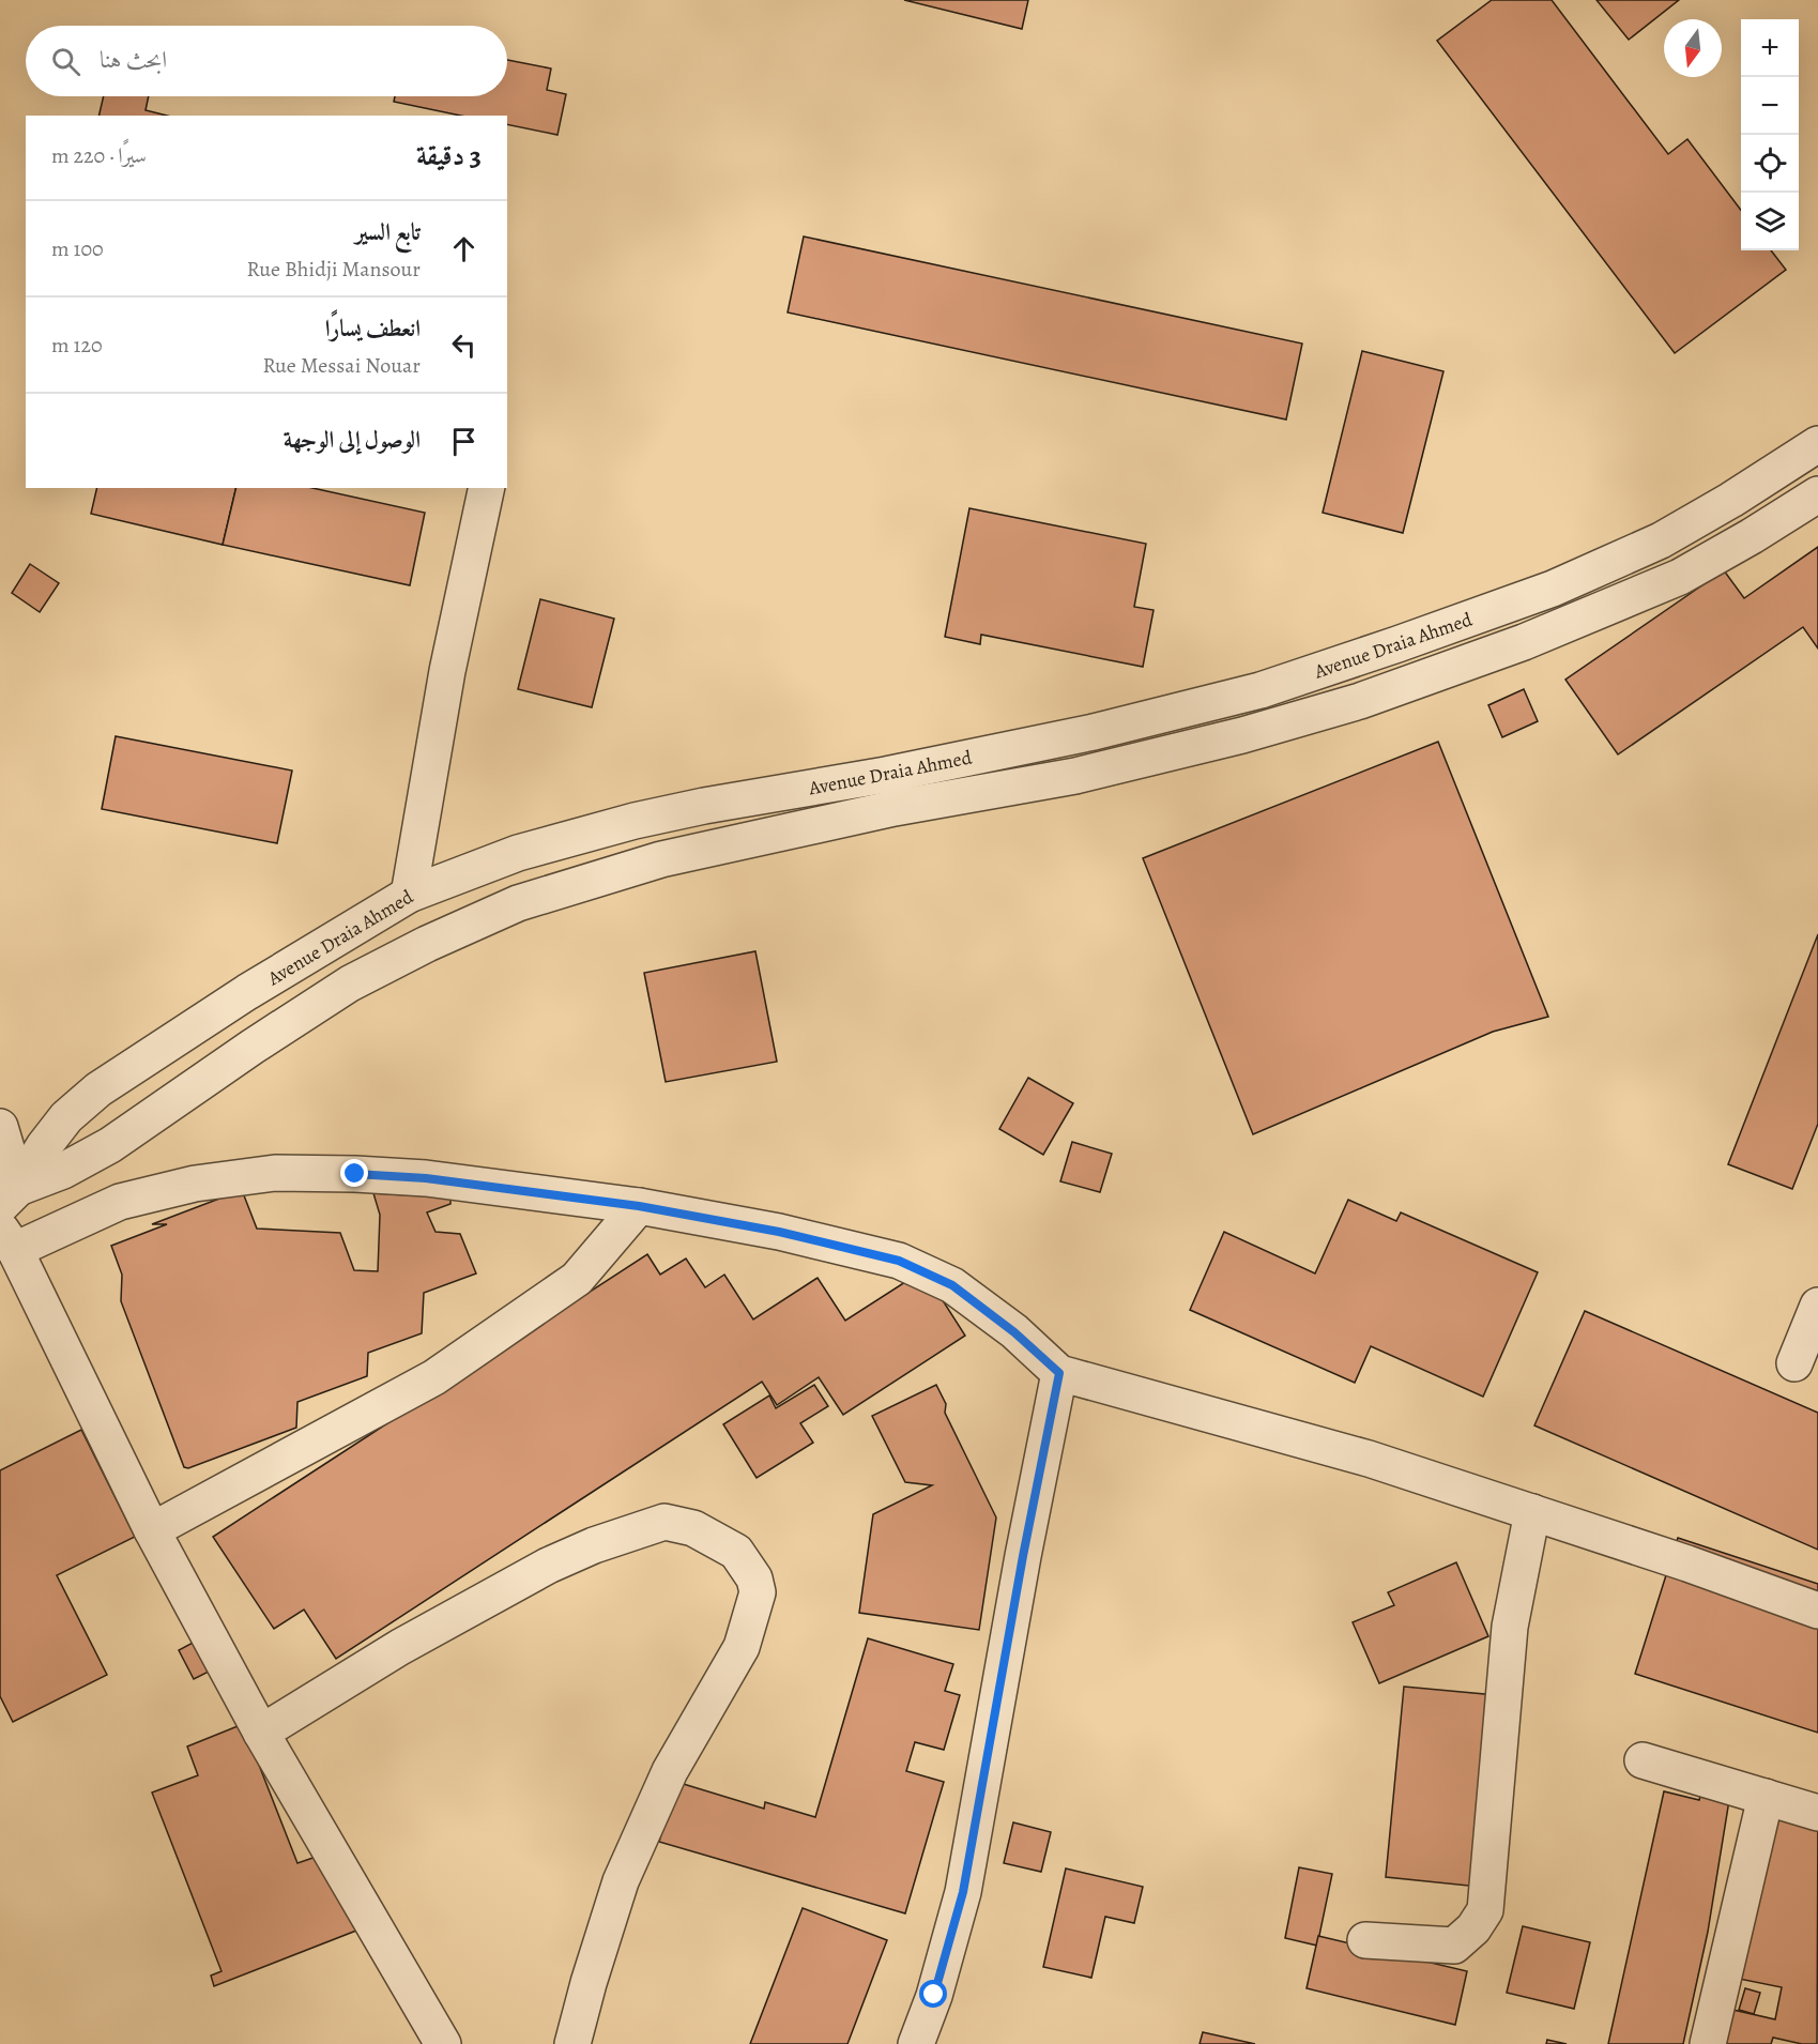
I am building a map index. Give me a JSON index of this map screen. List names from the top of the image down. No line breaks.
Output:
{"streets":{"street":["Avenue Draia Ahmed"]},"north":"bottom","page":{"map_buttons":["+","−"],"search":"ابحث هنا","heading":["3 دقيقة","سيرًا · 220 m"],"list":[["تابع السير","Rue Bhidji Mansour","100 m"],["انعطف يسارًا","Rue Messai Nouar","120 m"],"الوصول إلى الوجهة"]}}
